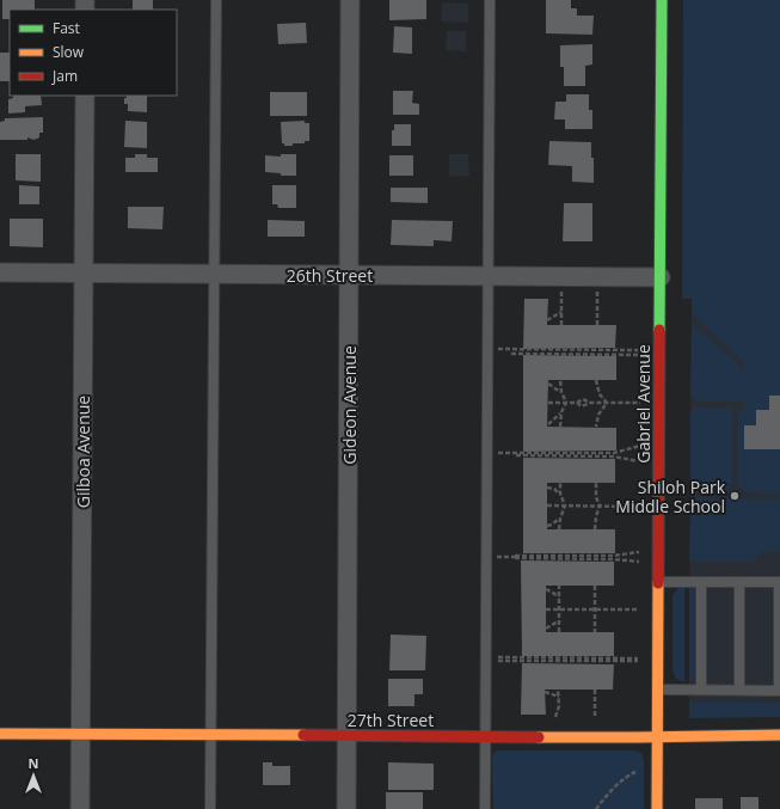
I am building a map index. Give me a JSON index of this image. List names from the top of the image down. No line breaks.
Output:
{"streets":{"street":["26th Street","Gabriel Avenue","Gideon Avenue","Gilboa Avenue","27th Street"]},"crossings":[["26th Street","Gabriel Avenue"],["26th Street","Gideon Avenue"],["26th Street","Gilboa Avenue"],["Gabriel Avenue","27th Street"],["Gideon Avenue","27th Street"],["Gilboa Avenue","27th Street"]],"places":["Shiloh Park Middle School"],"legend":["Fast","Slow","Jam"],"north":"top"}
